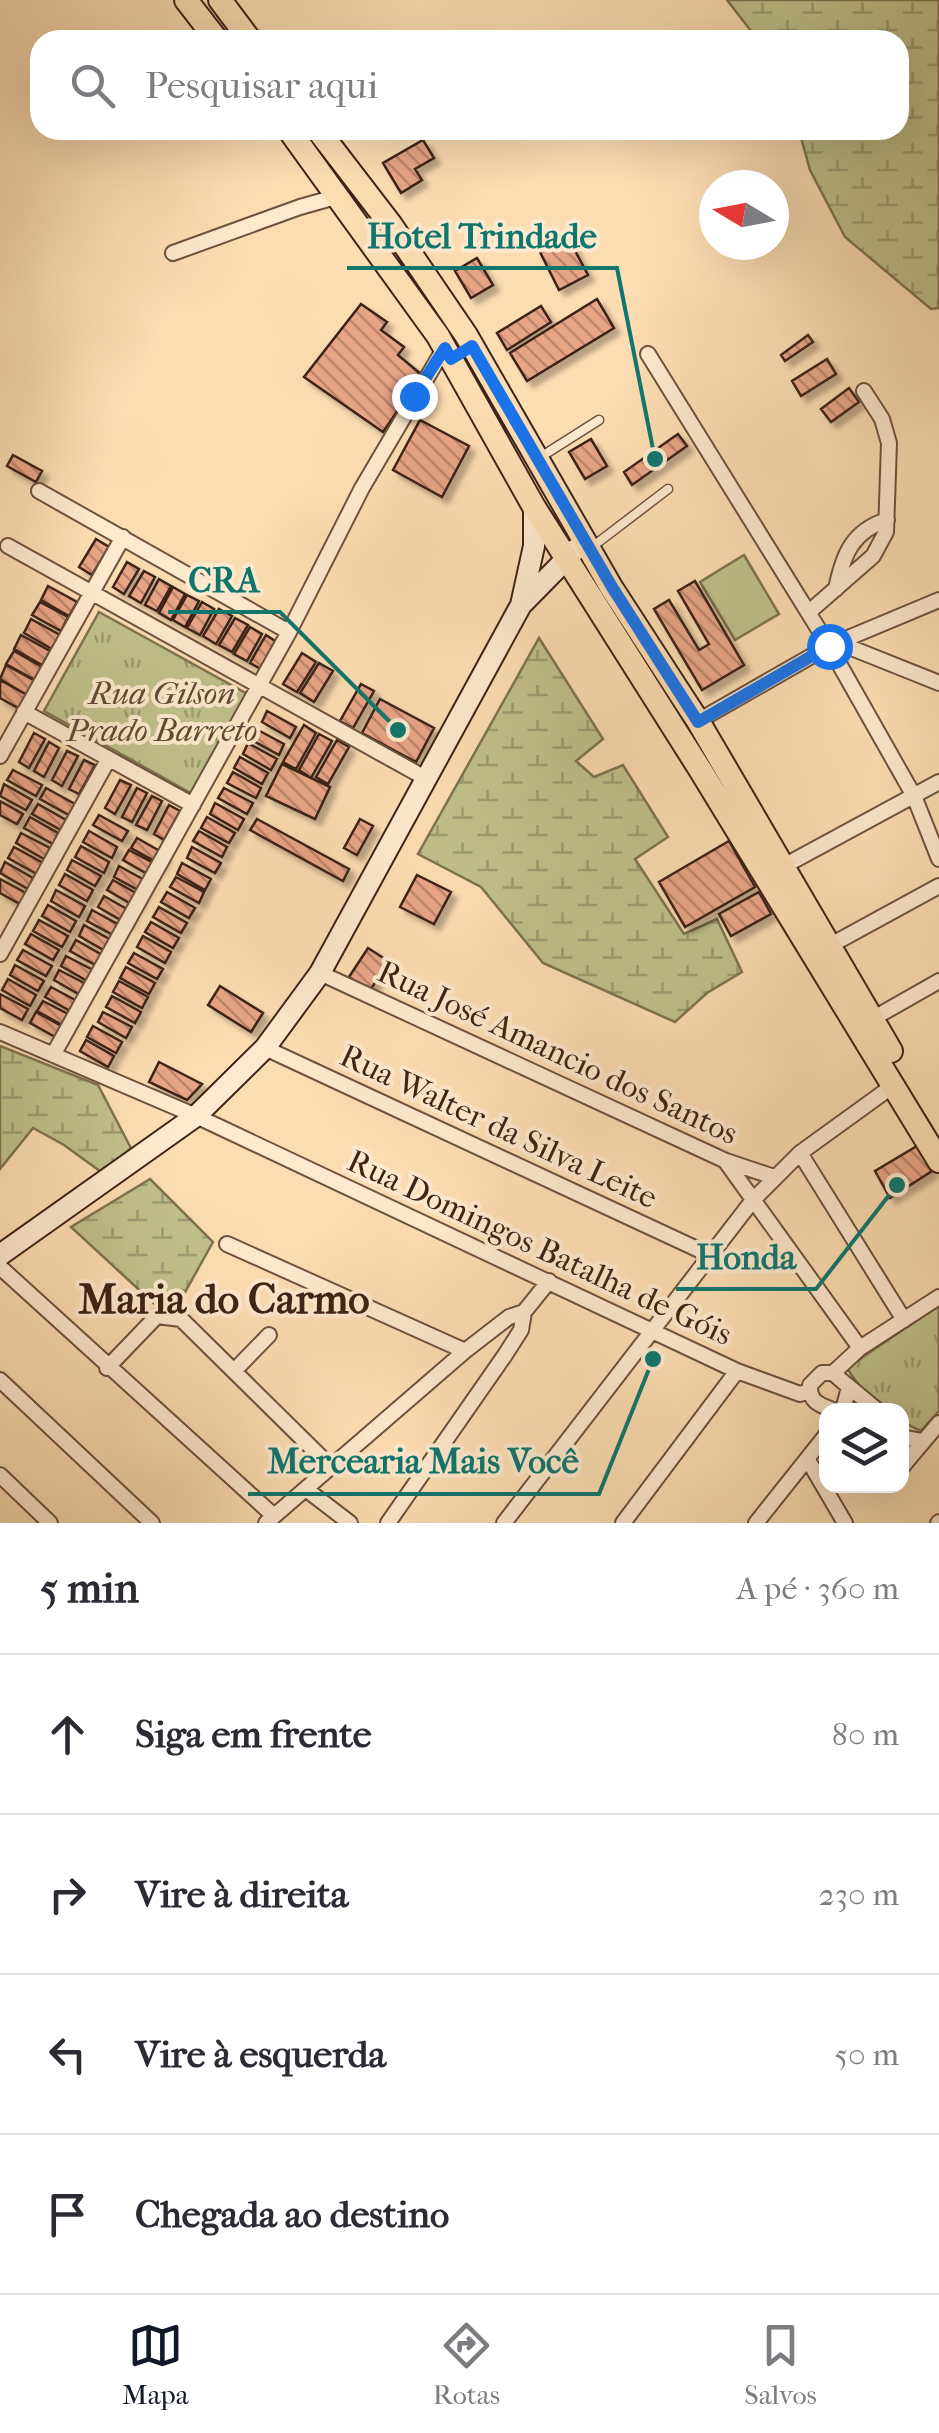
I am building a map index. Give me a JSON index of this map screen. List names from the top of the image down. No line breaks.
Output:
{"streets":{"street":["Rua José Amancio dos Santos","Rua Walter da Silva Leite","Rua Domingos Batalha de Góis"]},"districts":["Maria do Carmo"],"parks":["Rua Gilson Prado Barreto"],"places":["Hotel Trindade","CRA","Honda","Mercearia Mais Você"],"north":"left","page":{"search":"Pesquisar aqui","heading":["5 min","A pé · 360 m"],"list":[["Siga em frente","80 m"],["Vire à direita","230 m"],["Vire à esquerda","50 m"],"Chegada ao destino"],"nav":["Mapa","Rotas","Salvos"]}}
